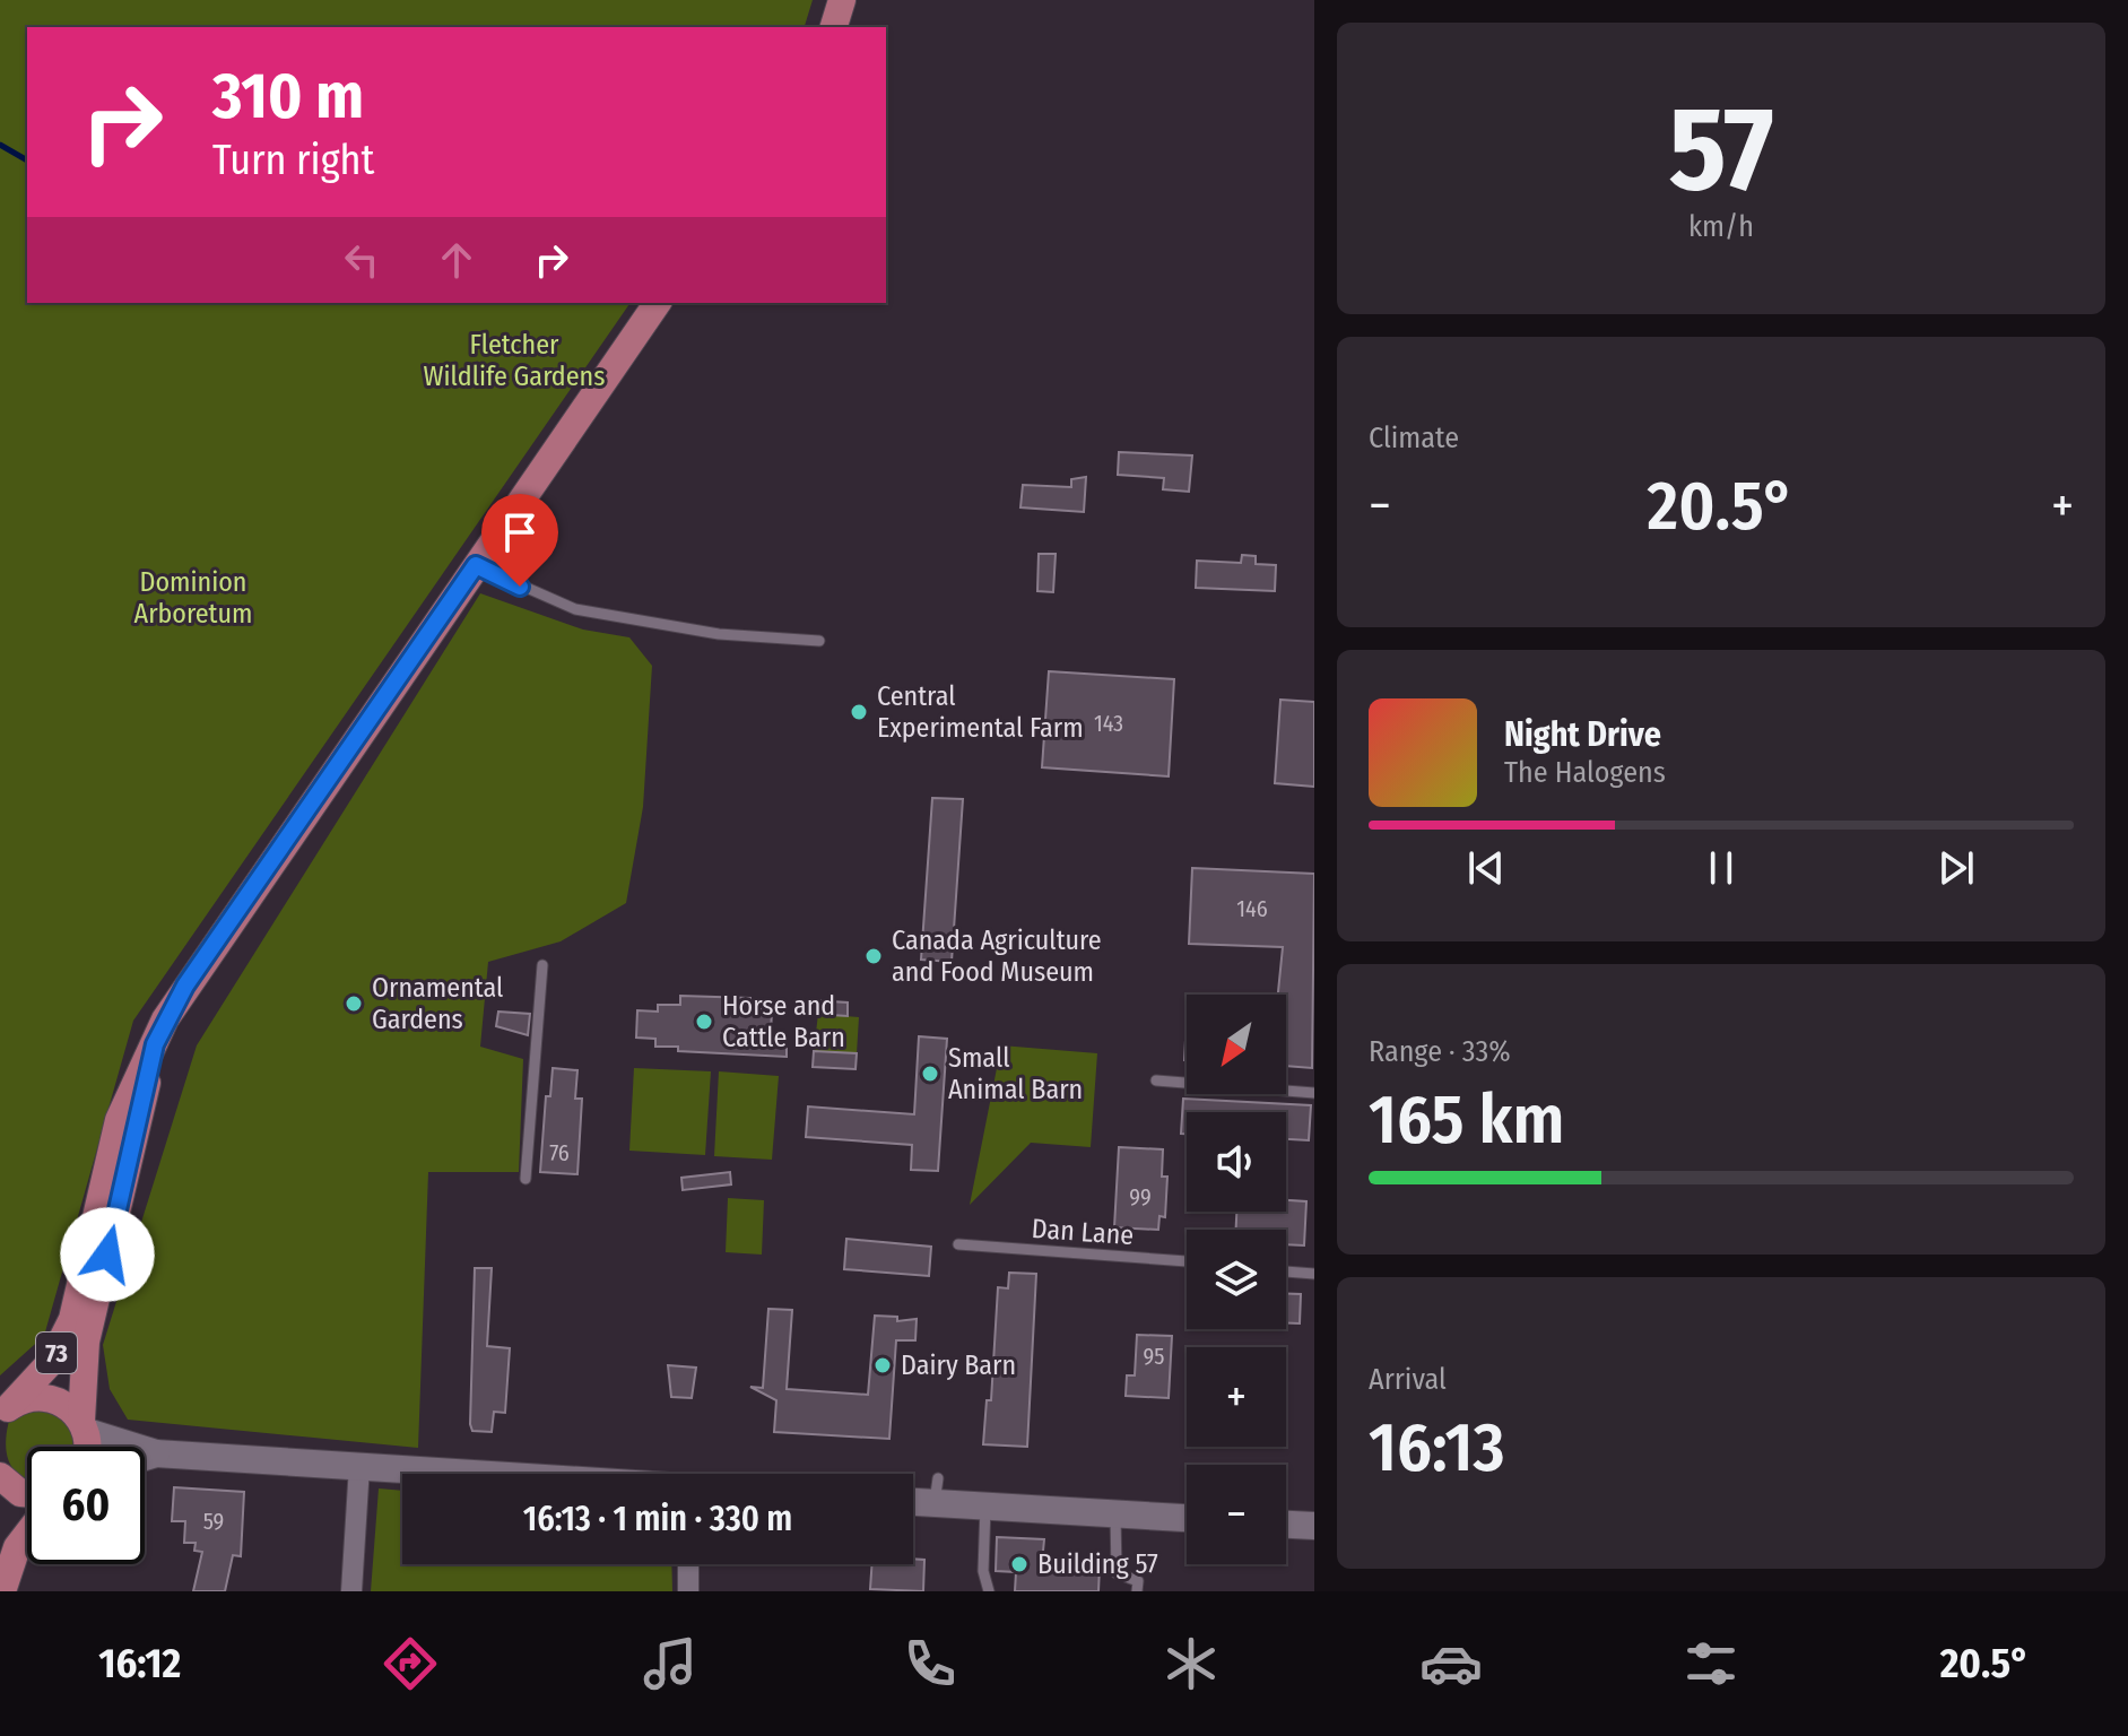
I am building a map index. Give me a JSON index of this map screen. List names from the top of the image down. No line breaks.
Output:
{"streets":{"main road":["73"],"lane":["Dan Lane"]},"parks":["Fletcher Wildlife Gardens","Dominion Arboretum"],"places":["Central Experimental Farm","Canada Agriculture and Food Museum","Ornamental Gardens","Horse and Cattle Barn","Small Animal Barn","Dairy Barn","Building 57"],"house_numbers":["143","146","76","99","95","59"],"north":"bottom left","page":{"tile":[["57","km/h"],"Climate",["Range · 33%","165 km"],["Arrival","16:13"]],"turn":["310 m","Turn right"],"heat":["−","20.5°","+"],"song":["Night Drive","The Halogens"],"map_buttons":["+","−"],"limit":"60","trip":"16:13 · 1 min · 330 m","tabs":["16:12","20.5°"]}}
